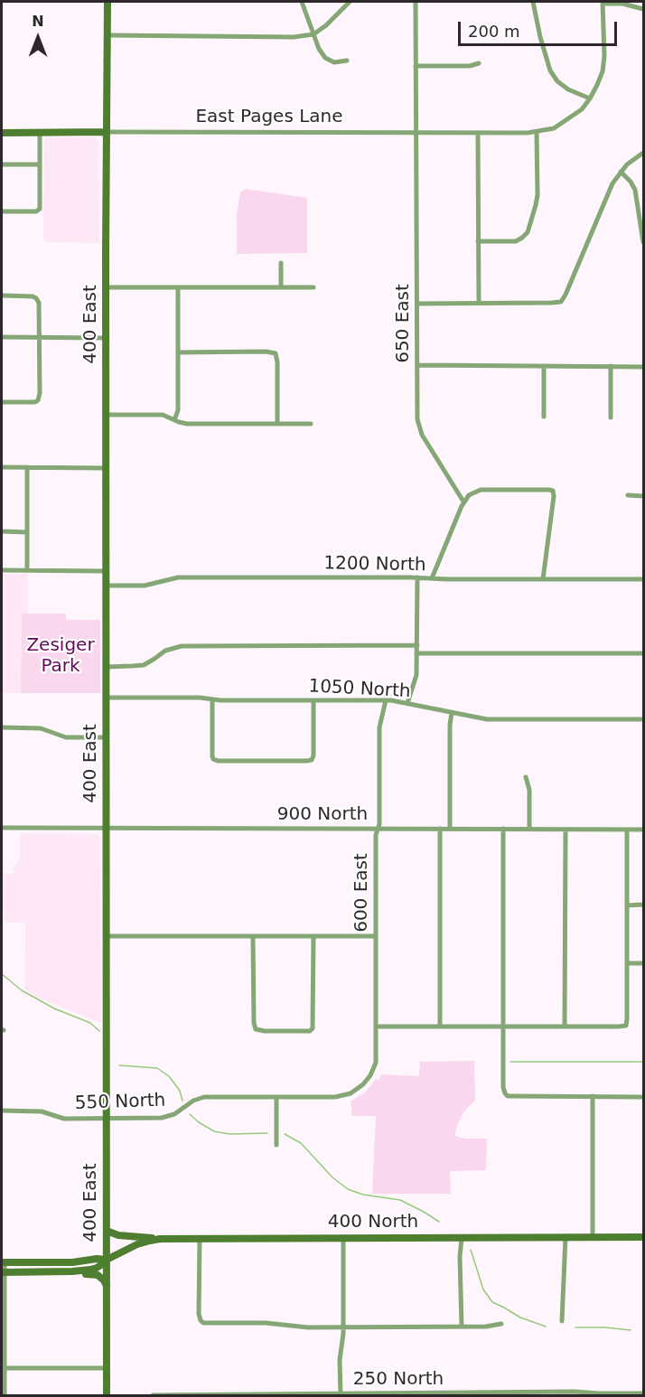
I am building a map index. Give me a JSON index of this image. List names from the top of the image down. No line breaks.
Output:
{"streets":{"main road":["East Pages Lane","400 East","400 North"],"street":["650 East","1200 North","1050 North","900 North","600 East","550 North","250 North"]},"crossings":[["East Pages Lane","650 East"],["East Pages Lane","400 East"],["400 East","1200 North"],["400 East","1050 North"],["400 East","900 North"],["400 East","550 North"],["400 East","400 North"],["1050 North","600 East"],["900 North","600 East"],["600 East","550 North"]],"parks":["Zesiger Park"],"scale_bar":"200 m","north":"top"}
